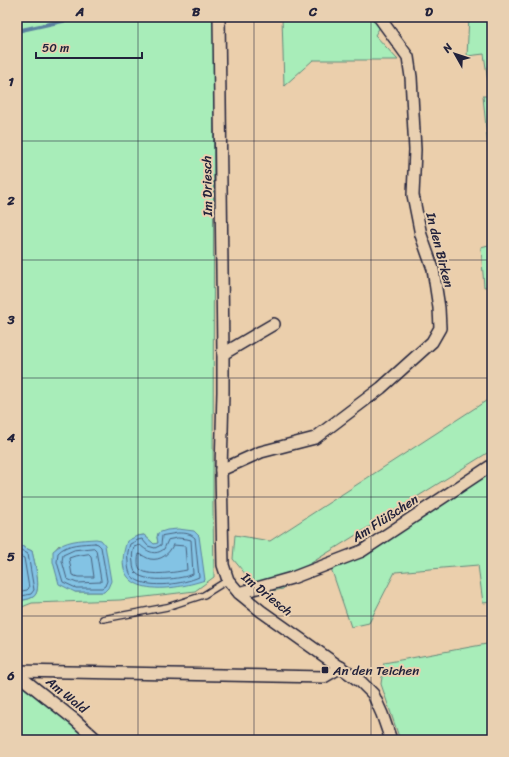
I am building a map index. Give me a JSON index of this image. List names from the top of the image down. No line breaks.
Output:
{"streets":{"street":["Im Driesch","In den Birken","Am Flüßchen","Am Wald"]},"crossings":[["Im Driesch","In den Birken"],["Im Driesch","Am Flüßchen"]],"places":{"transit":["An den Teichen"]},"scale_bar":"50 m","north":"top left","grid":{"columns":["A","B","C","D"],"rows":["1","2","3","4","5","6"]}}
